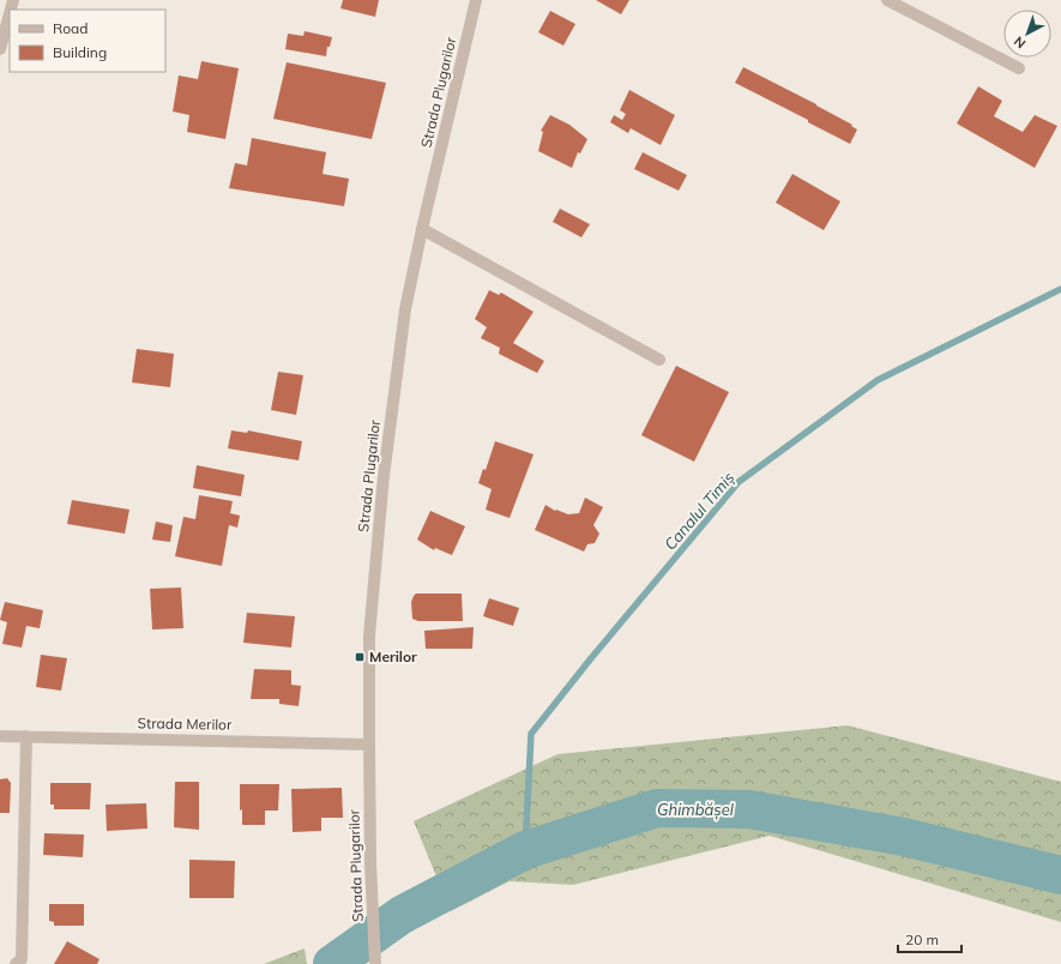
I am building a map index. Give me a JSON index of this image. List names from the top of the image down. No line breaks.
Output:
{"streets":{"street":["Strada Plugarilor","Strada Merilor"]},"crossings":[["Strada Plugarilor","Strada Merilor"]],"water":["Canalul Timiș","Ghimbășel"],"places":{"transit":["Merilor"]},"legend":["Road","Building"],"scale_bar":"20 m","north":"bottom left"}
